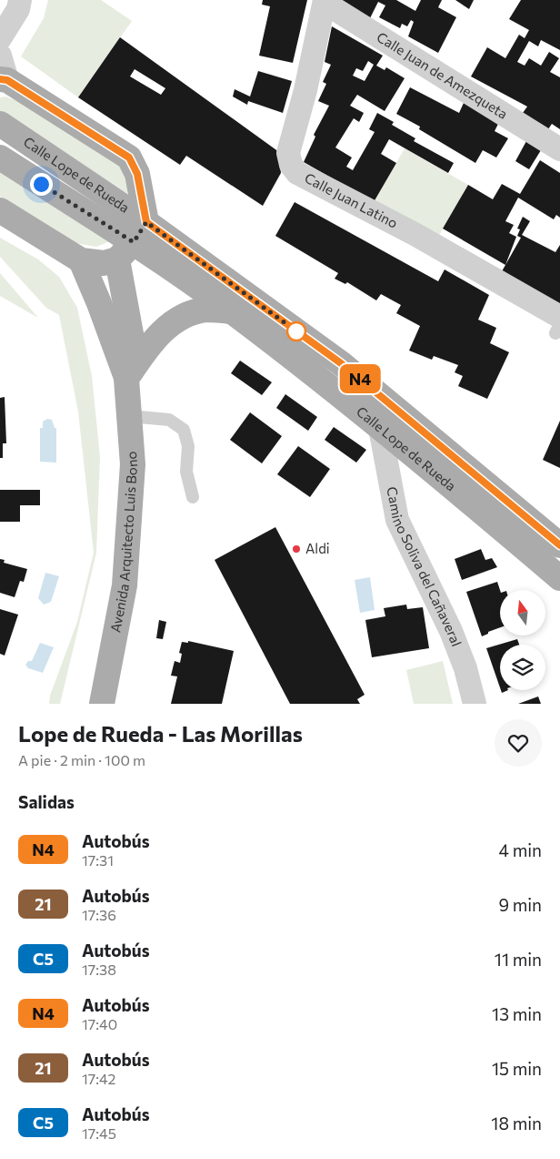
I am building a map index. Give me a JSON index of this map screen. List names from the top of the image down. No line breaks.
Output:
{"streets":{"main road":["Calle Lope de Rueda","Avenida Arquitecto Luis Bono"],"street":["Calle Juan de Amezqueta","Calle Juan Latino","Camino Soliva del Cañaveral"]},"crossings":[["Calle Juan de Amezqueta","Calle Juan Latino"],["Calle Lope de Rueda","Avenida Arquitecto Luis Bono"],["Calle Lope de Rueda","Camino Soliva del Cañaveral"]],"places":["Aldi"],"lines":["bus line N4"],"north":"top","page":{"on_map":"N4","heading":[["Lope de Rueda - Las Morillas","A pie · 2 min · 100 m"],"Salidas"],"list":[{"mark":"N4","name":"Autobús","note":"17:31","value":"4 min"},{"mark":"21","name":"Autobús","note":"17:36","value":"9 min"},{"mark":"C5","name":"Autobús","note":"17:38","value":"11 min"},{"mark":"N4","name":"Autobús","note":"17:40","value":"13 min"},{"mark":"21","name":"Autobús","note":"17:42","value":"15 min"},{"mark":"C5","name":"Autobús","note":"17:45","value":"18 min"}]}}
